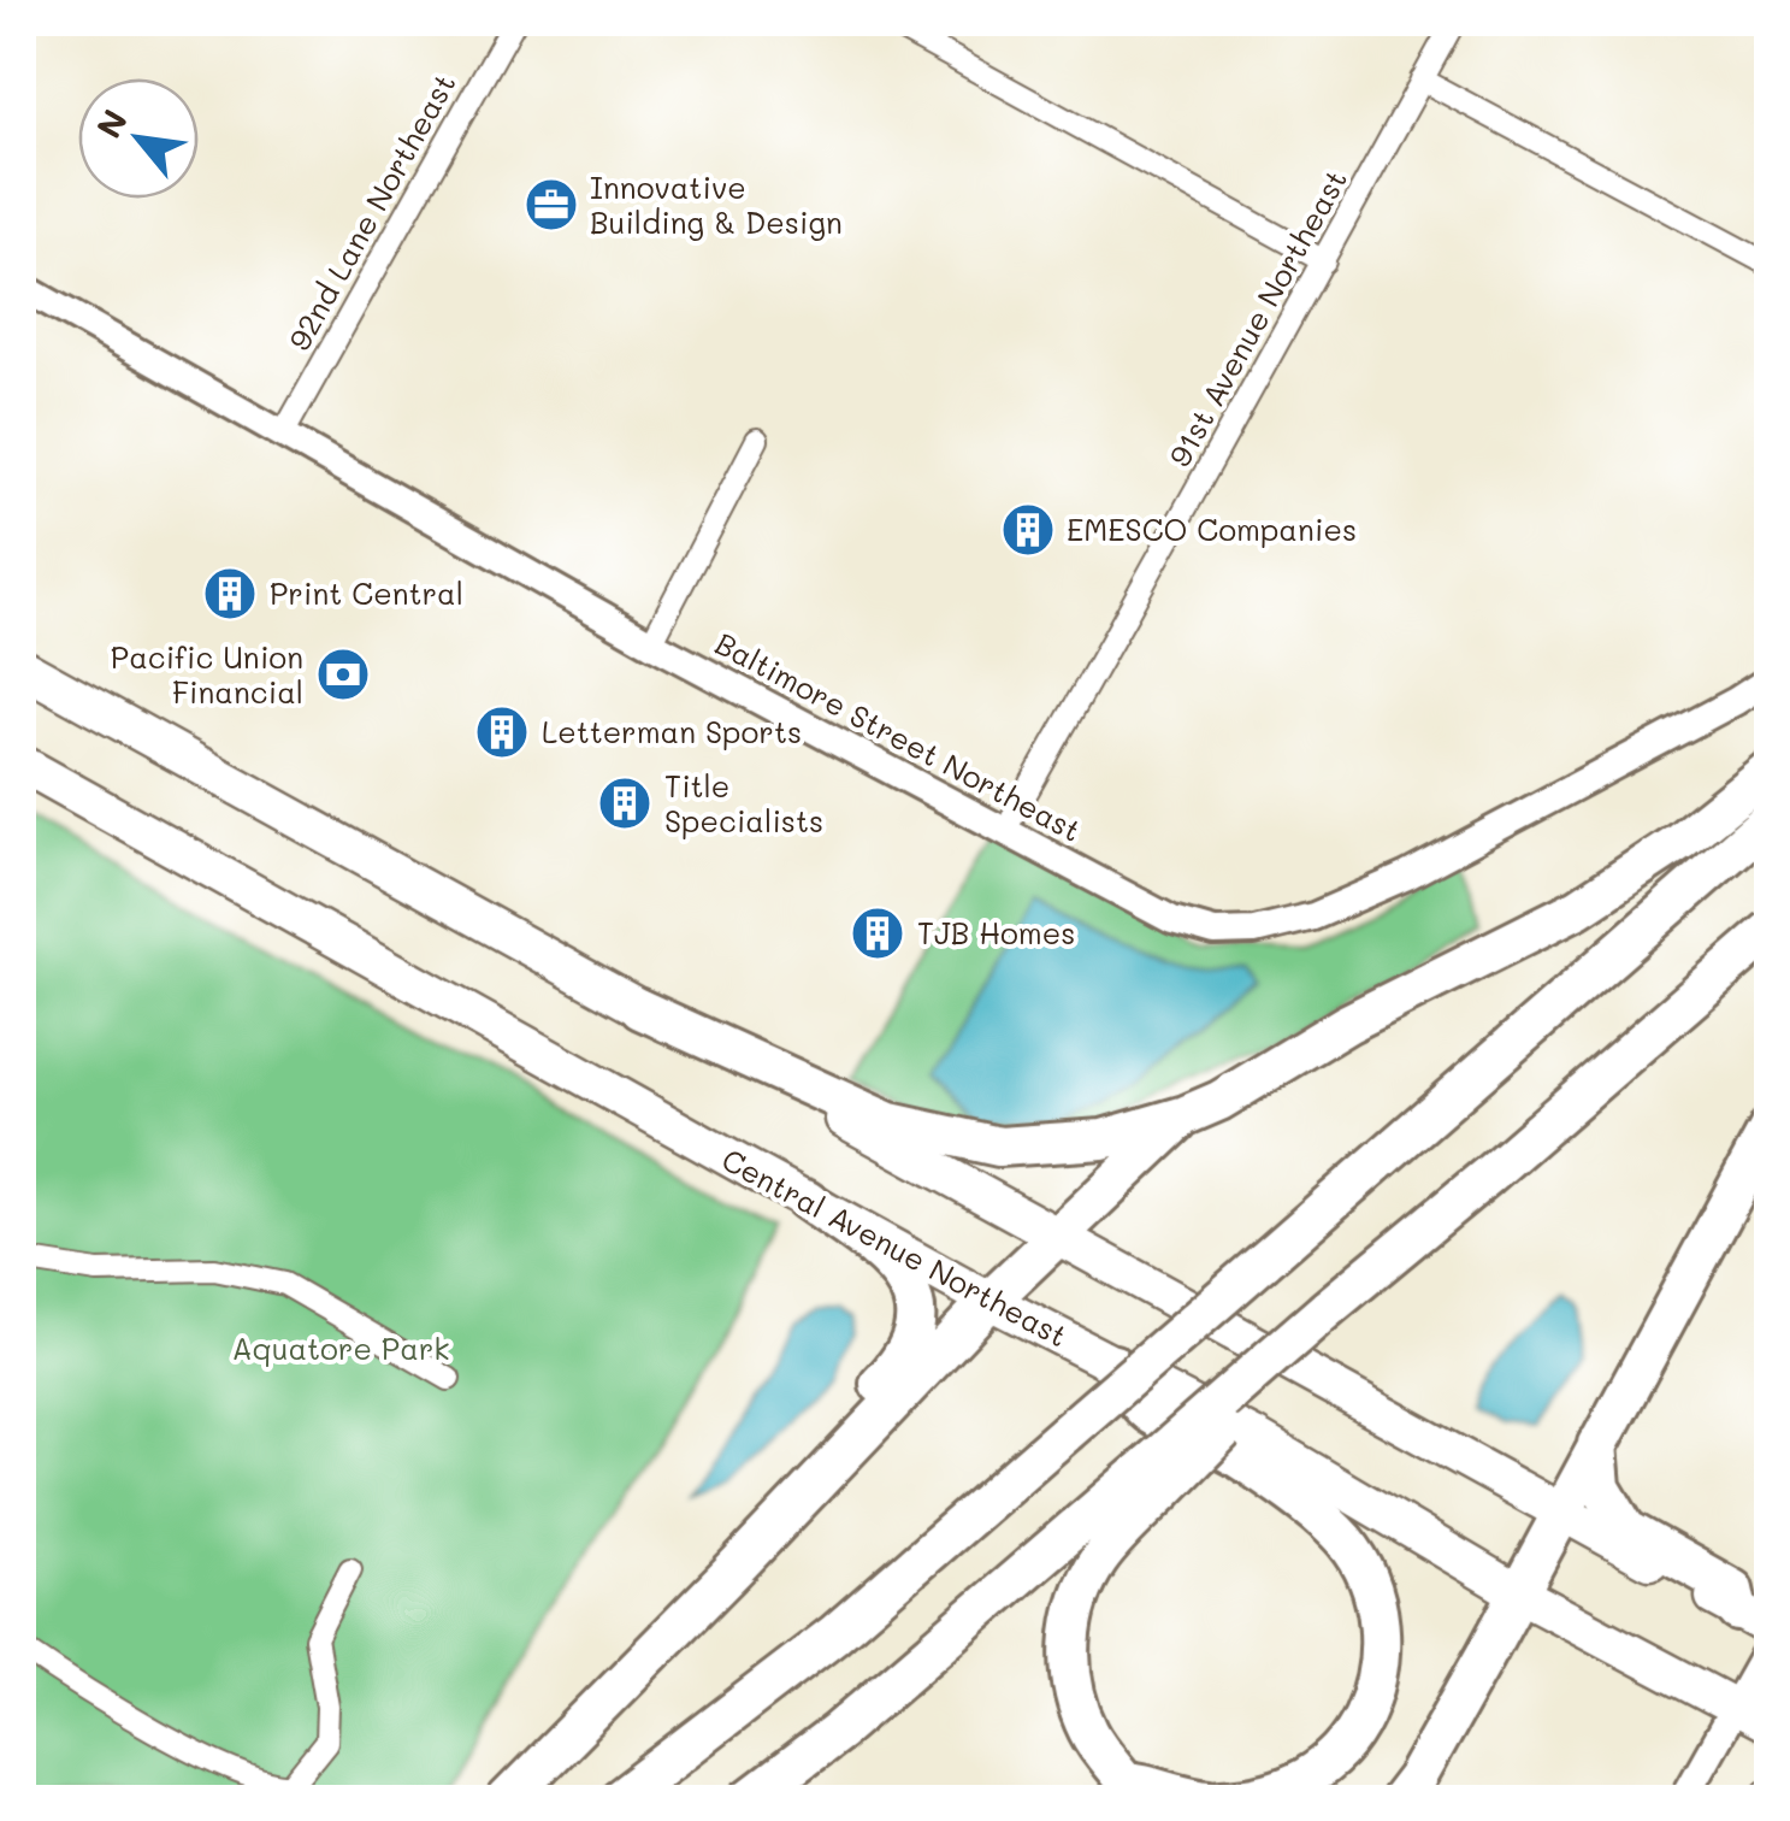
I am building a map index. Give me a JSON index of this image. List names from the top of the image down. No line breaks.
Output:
{"streets":{"highway":["Central Avenue Northeast"],"street":["92nd Lane Northeast","91st Avenue Northeast","Baltimore Street Northeast"]},"crossings":[["92nd Lane Northeast","Baltimore Street Northeast"],["91st Avenue Northeast","Baltimore Street Northeast"]],"parks":["Aquatore Park"],"places":{"office":["Innovative Building & Design"],"building":["EMESCO Companies","Print Central","Letterman Sports","Title Specialists","TJB Homes"],"bank":["Pacific Union Financial"]},"north":"top left"}
